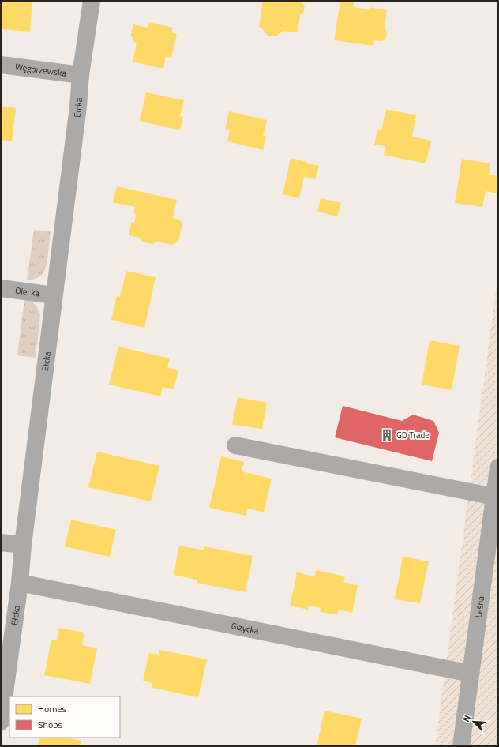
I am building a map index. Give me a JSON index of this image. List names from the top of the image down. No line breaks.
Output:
{"streets":{"street":["Węgorzewska","Ełcka","Olecka","Leśna","Giżycka"]},"crossings":[["Węgorzewska","Ełcka"],["Ełcka","Olecka"],["Ełcka","Giżycka"],["Leśna","Giżycka"]],"places":{"building":["GD Trade"]},"legend":["Homes","Shops"],"north":"top left"}
